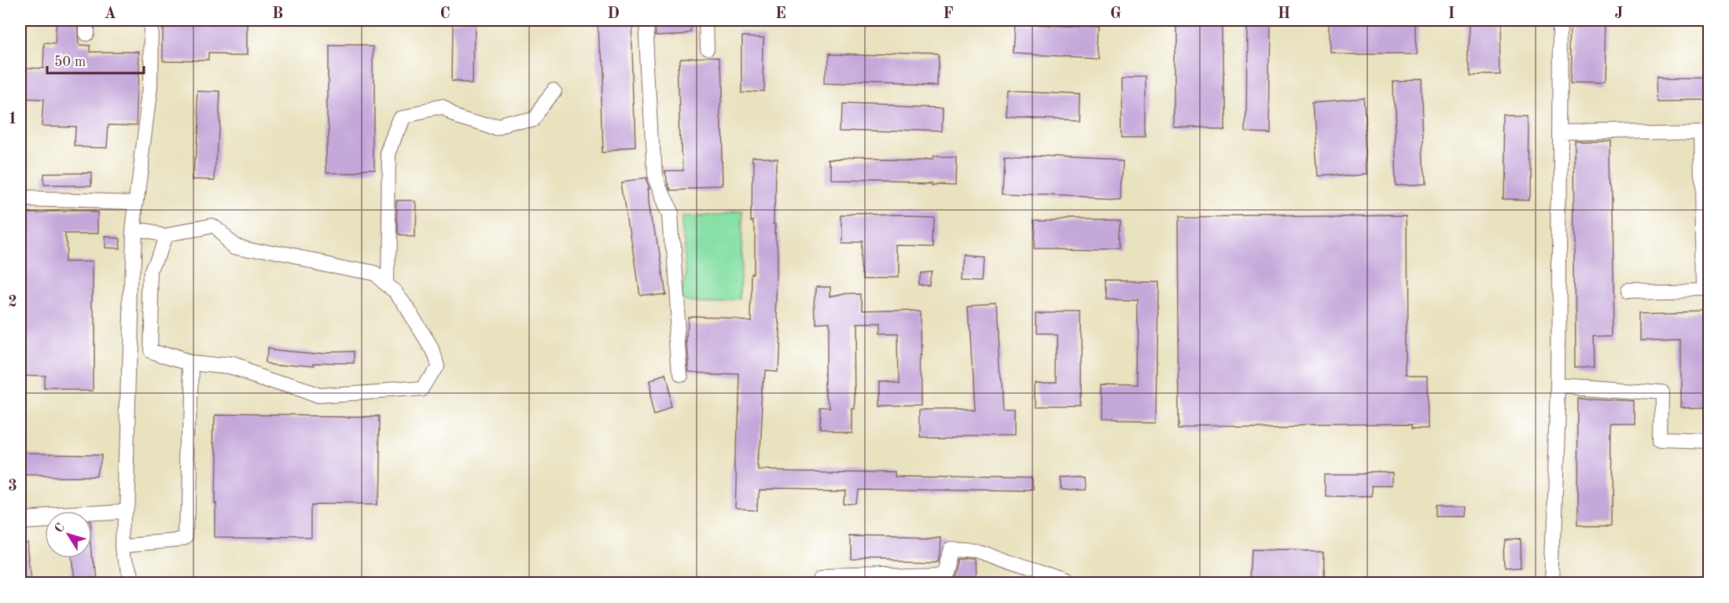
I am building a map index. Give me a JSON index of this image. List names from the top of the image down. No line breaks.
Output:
{"scale_bar":"50 m","north":"top left","grid":{"columns":["A","B","C","D","E","F","G","H","I","J"],"rows":["1","2","3"]}}
